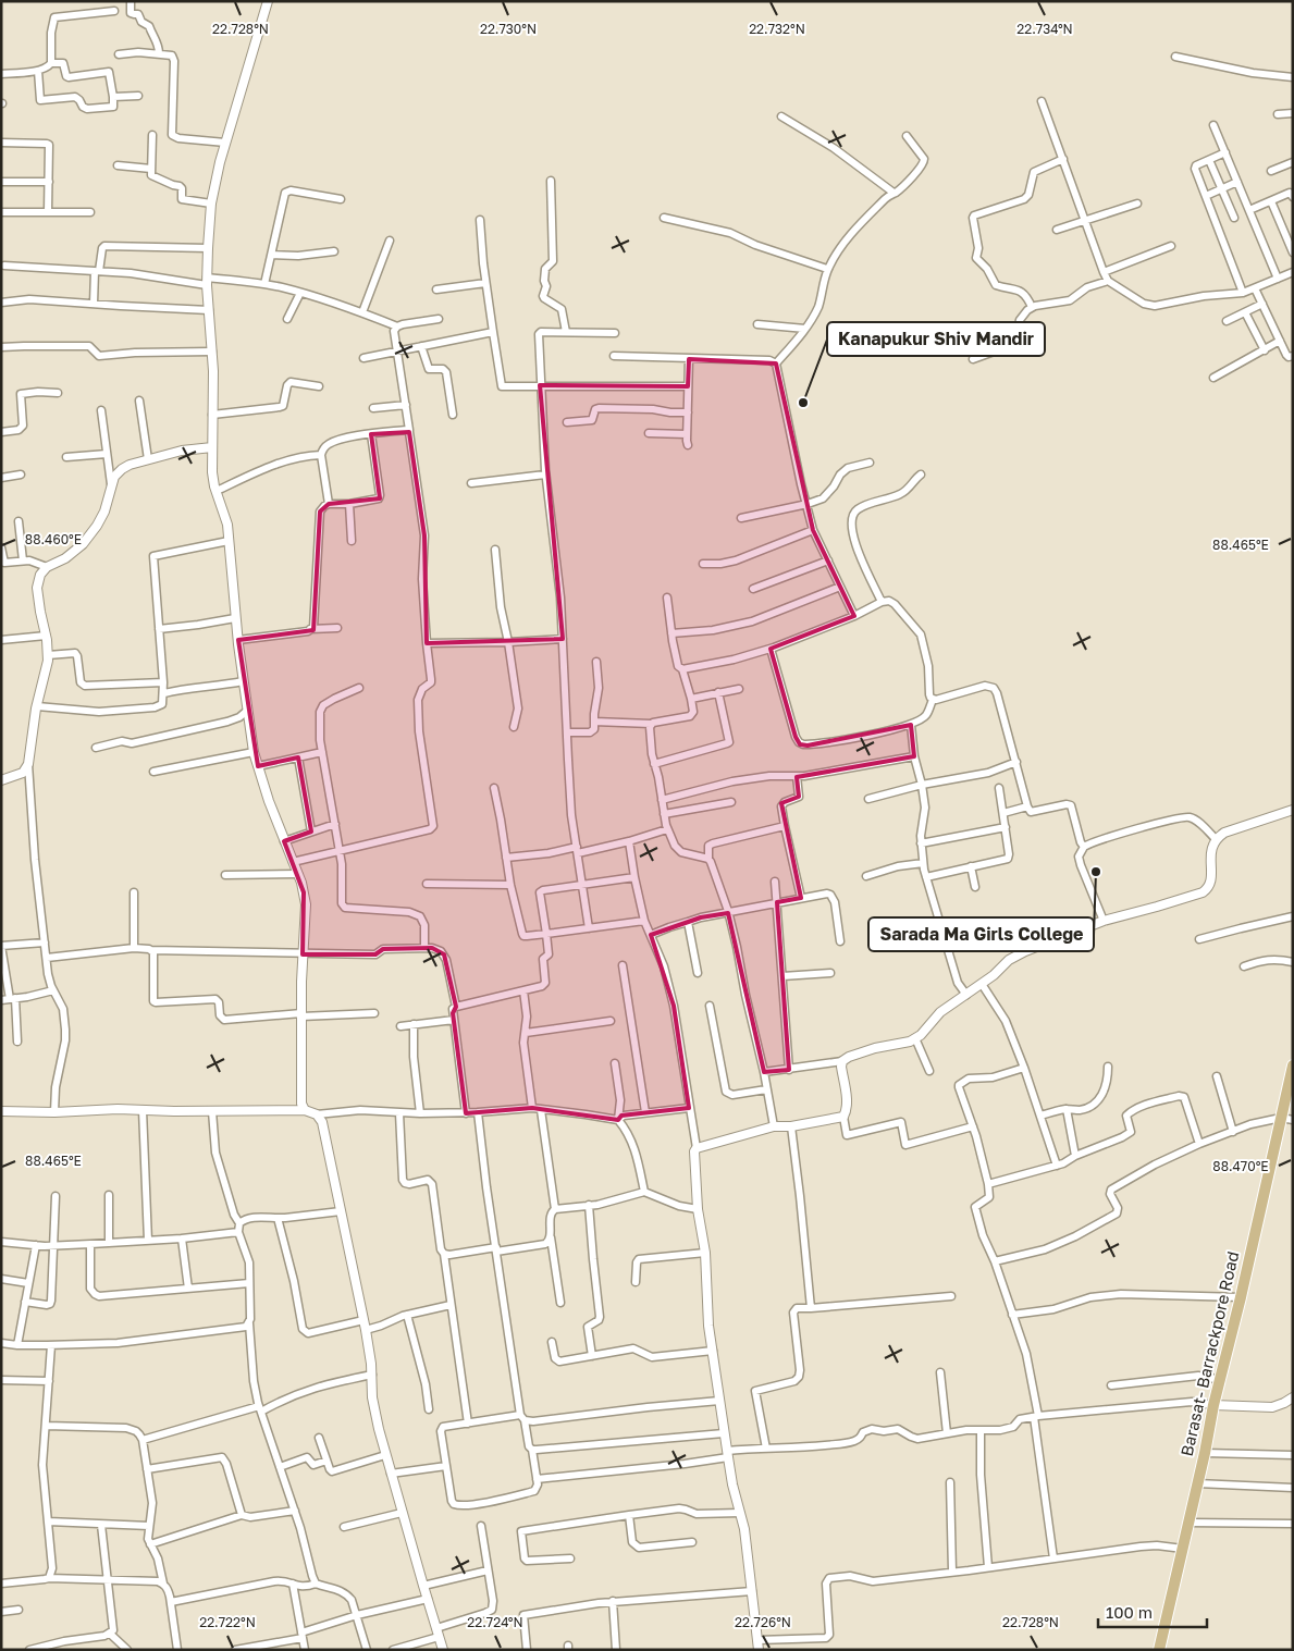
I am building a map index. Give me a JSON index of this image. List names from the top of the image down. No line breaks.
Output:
{"streets":{"main road":["Barasat- Barrackpore Road"]},"places":["Kanapukur Shiv Mandir","Sarada Ma Girls College"],"scale_bar":"100 m","coordinates":["22.728°N","22.730°N","22.732°N","22.734°N","88.460°E","88.465°E","88.470°E","22.722°N","22.724°N","22.726°N"]}
